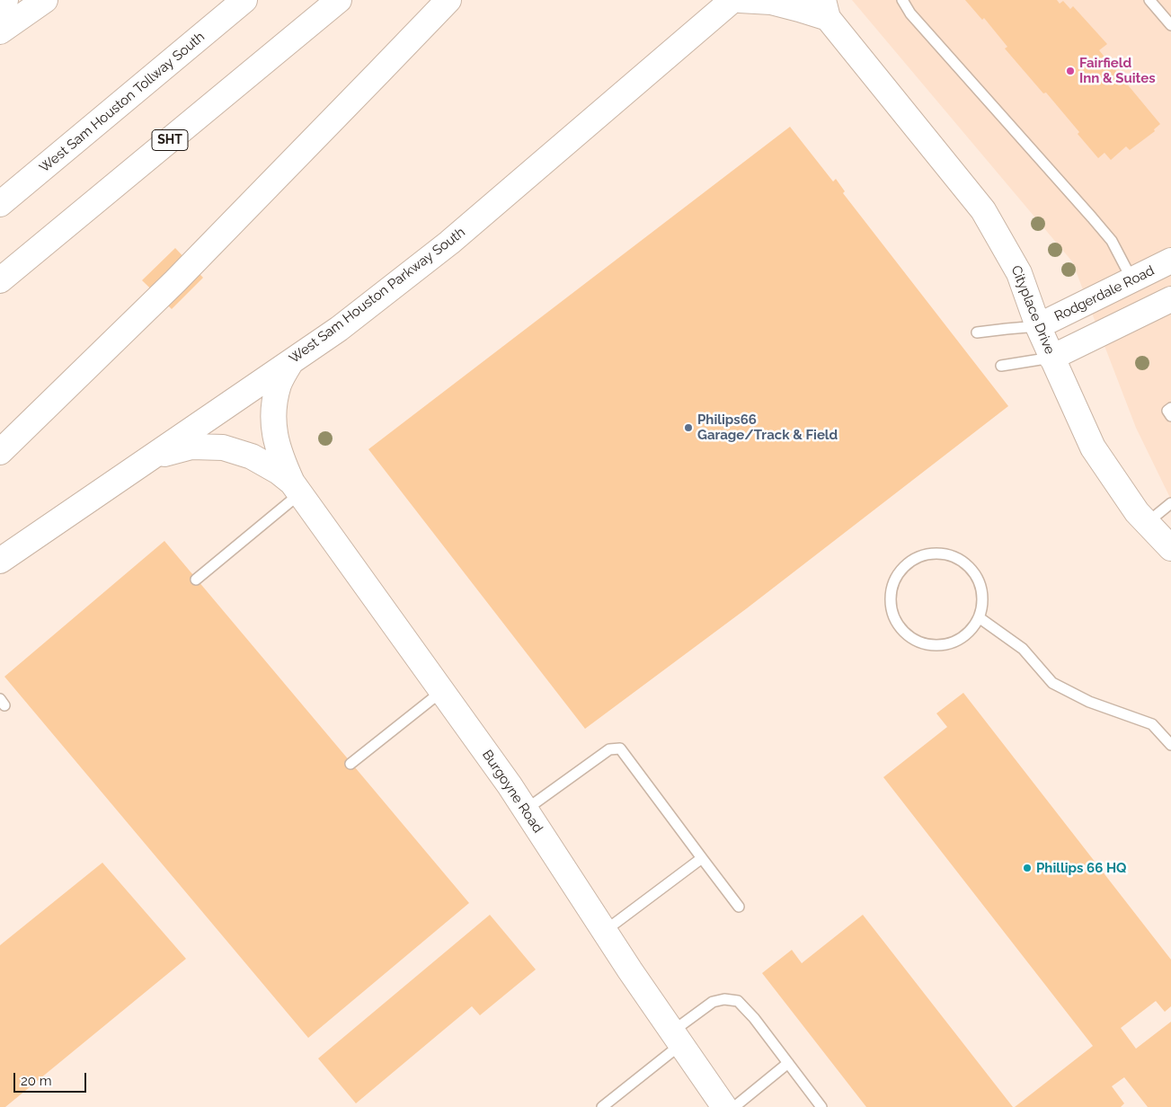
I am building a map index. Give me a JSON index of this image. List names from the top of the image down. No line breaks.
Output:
{"streets":{"main road":["West Sam Houston Tollway South","SHT","Rodgerdale Road","West Sam Houston Parkway South","Cityplace Drive","Burgoyne Road"]},"crossings":[["Rodgerdale Road","Cityplace Drive"],["West Sam Houston Parkway South","Burgoyne Road"]],"places":["Fairfield Inn & Suites","Philips66 Garage/Track & Field","Phillips 66 HQ"],"scale_bar":"20 m"}
